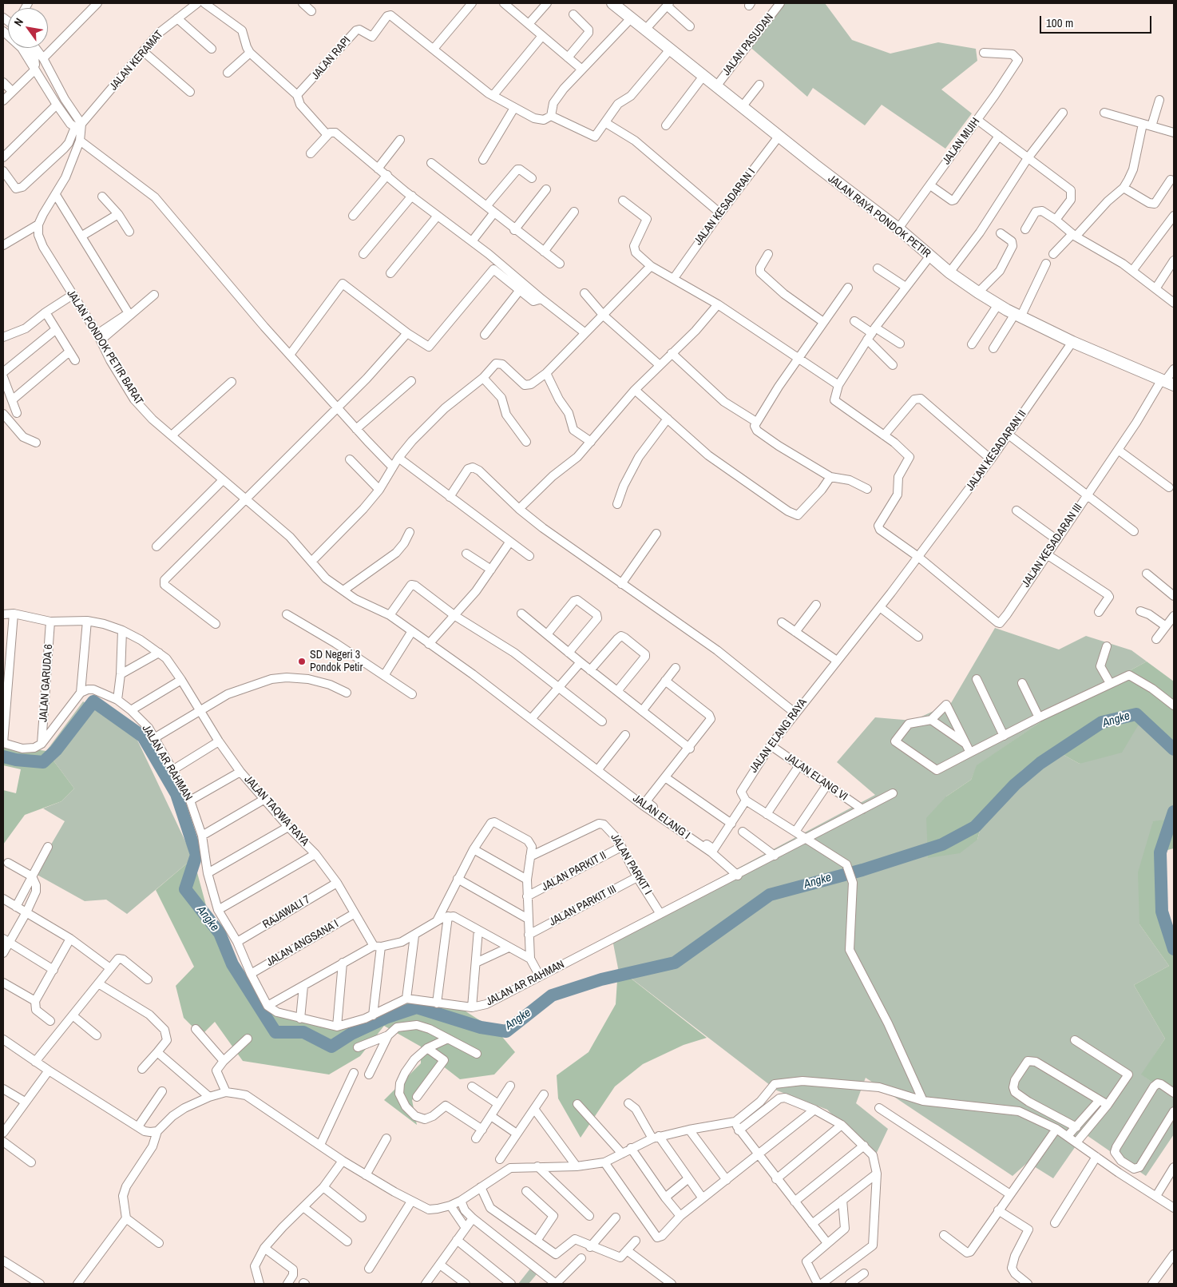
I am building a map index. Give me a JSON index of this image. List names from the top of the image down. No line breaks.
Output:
{"streets":{"main road":["JALAN RAYA PONDOK PETIR"],"street":["JALAN PASUDAN","JALAN RAPI","JALAN KERAMAT","JALAN MUIH","JALAN KESADARAN I","JALAN PONDOK PETIR BARAT","JALAN KESADARAN II","JALAN KESADARAN III","JALAN GARUDA 6","JALAN ELANG RAYA","JALAN AR RAHMAN","JALAN ELANG VI","JALAN TAQWA RAYA","JALAN ELANG I","JALAN PARKIT I","JALAN PARKIT II","JALAN PARKIT III","RAJAWALI 7","JALAN ANGSANA I"]},"crossings":[["JALAN PASUDAN","JALAN RAYA PONDOK PETIR"],["JALAN MUIH","JALAN RAYA PONDOK PETIR"],["JALAN KESADARAN I","JALAN RAYA PONDOK PETIR"],["JALAN RAYA PONDOK PETIR","JALAN KESADARAN II"],["JALAN RAYA PONDOK PETIR","JALAN KESADARAN III"],["JALAN PONDOK PETIR BARAT","JALAN ELANG I"],["JALAN KESADARAN II","JALAN KESADARAN III"],["JALAN KESADARAN II","JALAN ELANG RAYA"],["JALAN KESADARAN III","JALAN ELANG RAYA"],["JALAN GARUDA 6","JALAN TAQWA RAYA"],["JALAN ELANG RAYA","JALAN ELANG VI"],["JALAN AR RAHMAN","JALAN ELANG I"],["JALAN AR RAHMAN","JALAN PARKIT I"],["JALAN AR RAHMAN","RAJAWALI 7"],["JALAN AR RAHMAN","JALAN ANGSANA I"],["JALAN TAQWA RAYA","RAJAWALI 7"],["JALAN TAQWA RAYA","JALAN ANGSANA I"],["JALAN PARKIT I","JALAN PARKIT II"],["JALAN PARKIT I","JALAN PARKIT III"]],"water":["Angke"],"places":["SD Negeri 3 Pondok Petir"],"scale_bar":"100 m","north":"top left"}
